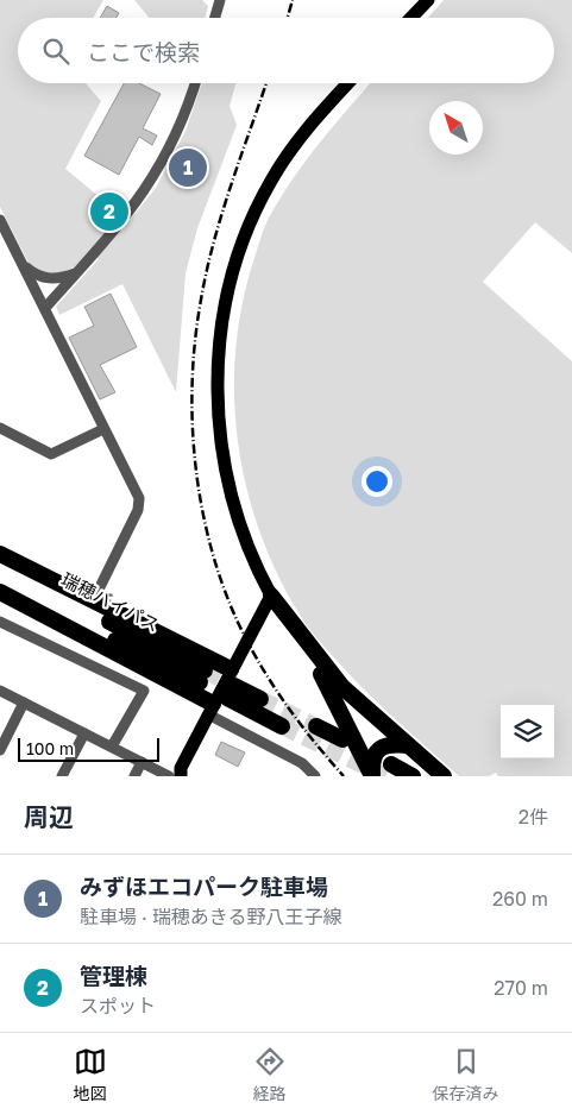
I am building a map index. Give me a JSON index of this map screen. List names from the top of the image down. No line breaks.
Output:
{"streets":{"highway":["瑞穂バイパス"]},"scale_bar":"100 m","north":"top left","page":{"search":"ここで検索","pins":["1","2"],"scale":"100 m","heading":["周辺","2件"],"list":[{"mark":"1","name":"みずほエコパーク駐車場","note":"駐車場 · 瑞穂あきる野八王子線","value":"260 m"},{"mark":"2","name":"管理棟","note":"スポット","value":"270 m"}],"nav":["地図","経路","保存済み"]}}
